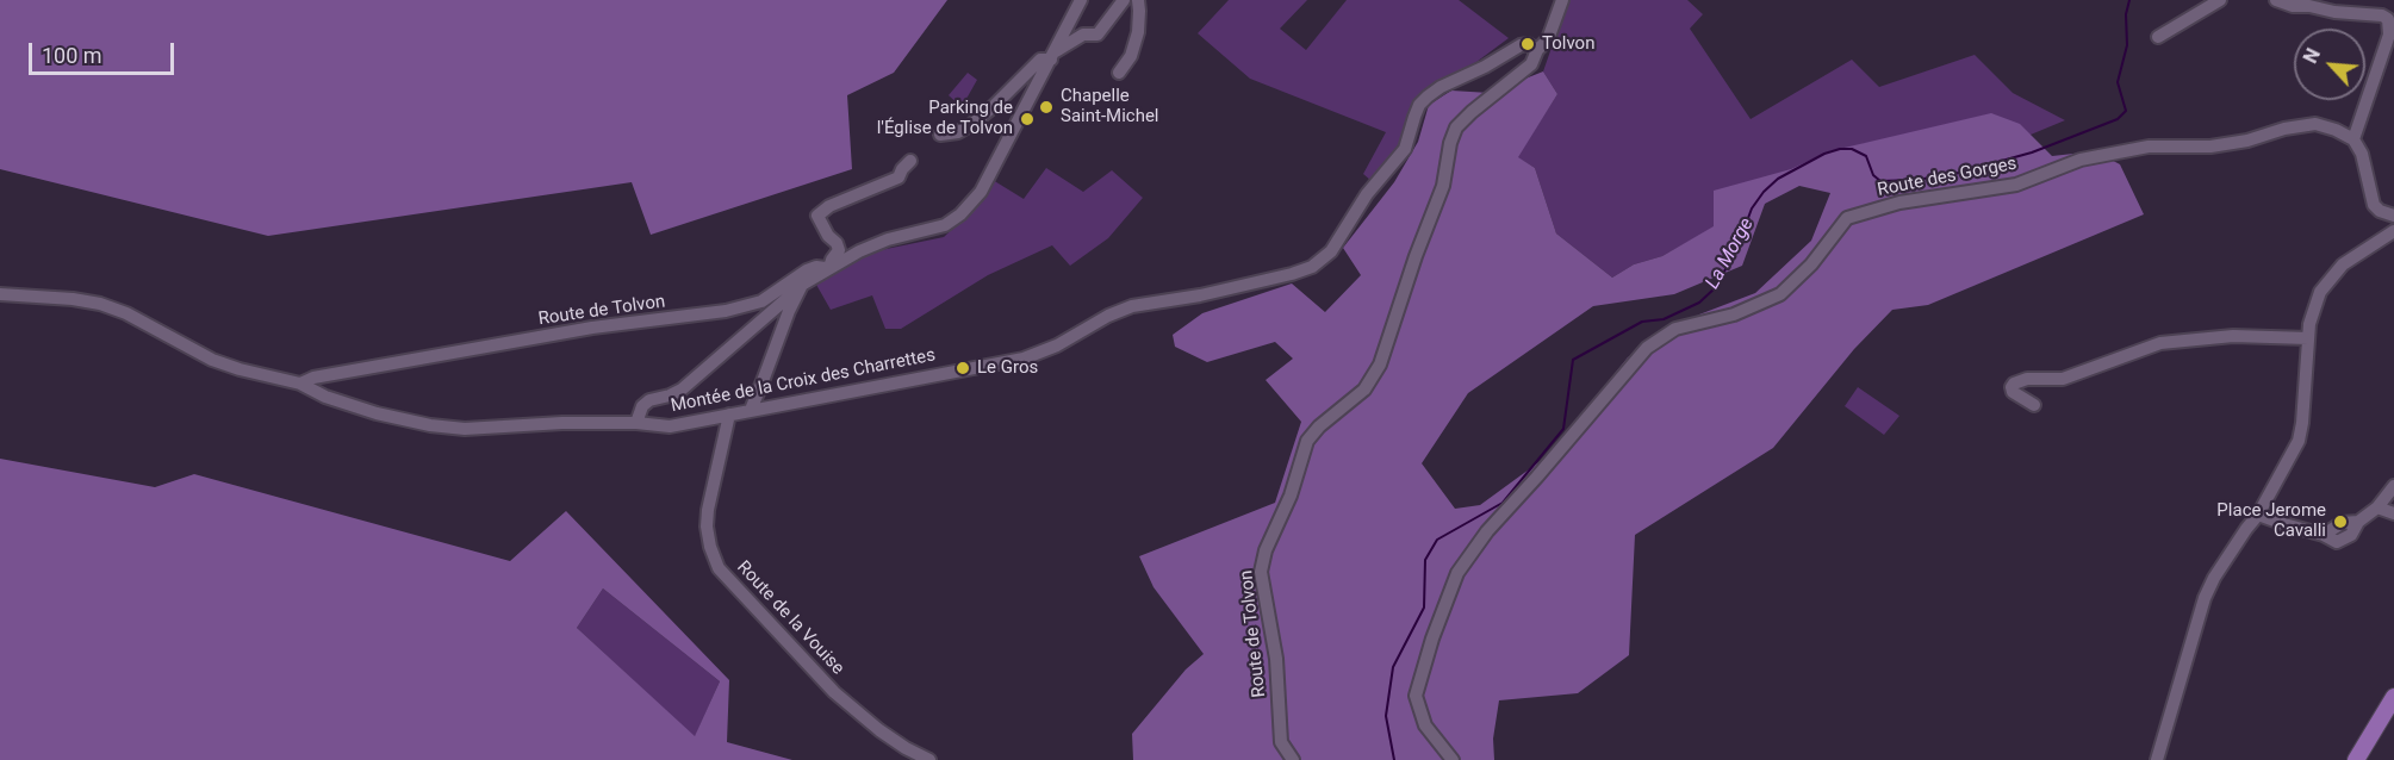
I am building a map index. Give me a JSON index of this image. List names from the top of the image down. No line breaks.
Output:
{"streets":{"street":["Route des Gorges","Route de Tolvon","Montée de la Croix des Charrettes","Route de la Vouise"]},"crossings":[["Route de Tolvon","Montée de la Croix des Charrettes"],["Montée de la Croix des Charrettes","Route de la Vouise"]],"water":["La Morge"],"places":["Tolvon","Chapelle Saint-Michel","Parking de l'Église de Tolvon","Le Gros","Place Jerome Cavalli"],"scale_bar":"100 m","north":"top left"}
